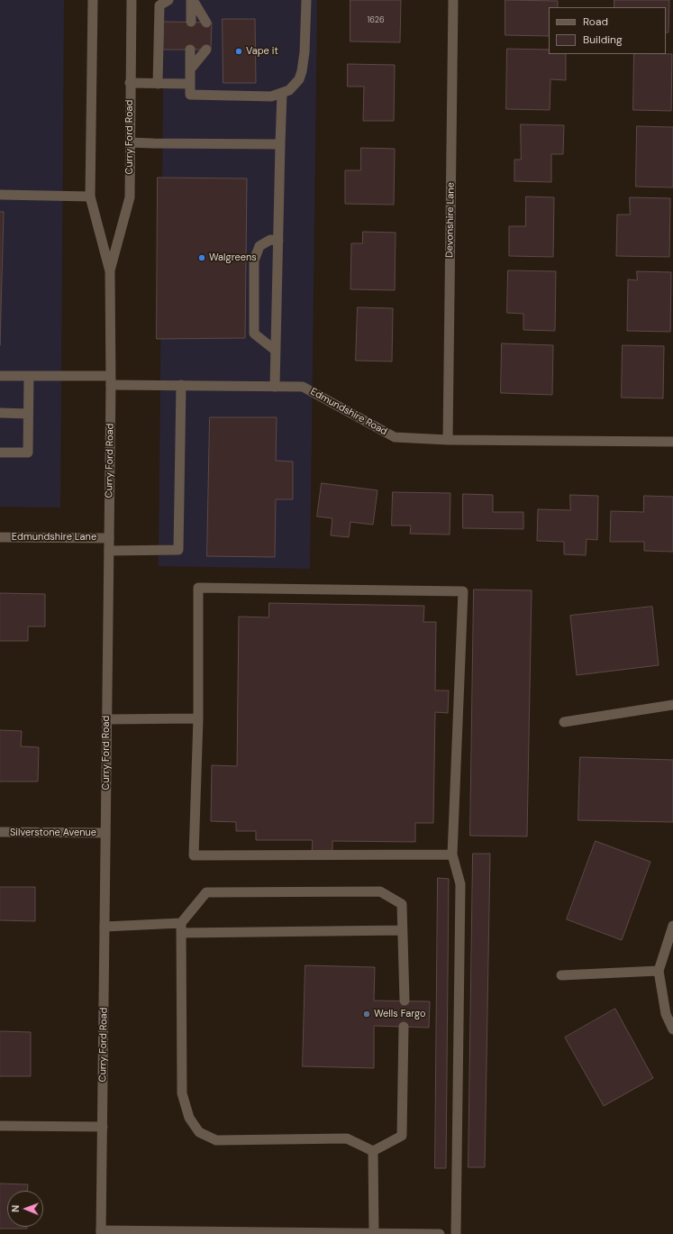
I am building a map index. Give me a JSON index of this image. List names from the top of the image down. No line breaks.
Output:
{"streets":{"street":["Curry Ford Road","Devonshire Lane","Edmundshire Road","Edmundshire Lane","Silverstone Avenue"]},"crossings":[["Curry Ford Road","Edmundshire Road"],["Curry Ford Road","Edmundshire Lane"],["Curry Ford Road","Silverstone Avenue"],["Devonshire Lane","Edmundshire Road"]],"places":["Vape it","Walgreens","Wells Fargo"],"house_numbers":["1626"],"legend":["Road","Building"],"north":"left"}
